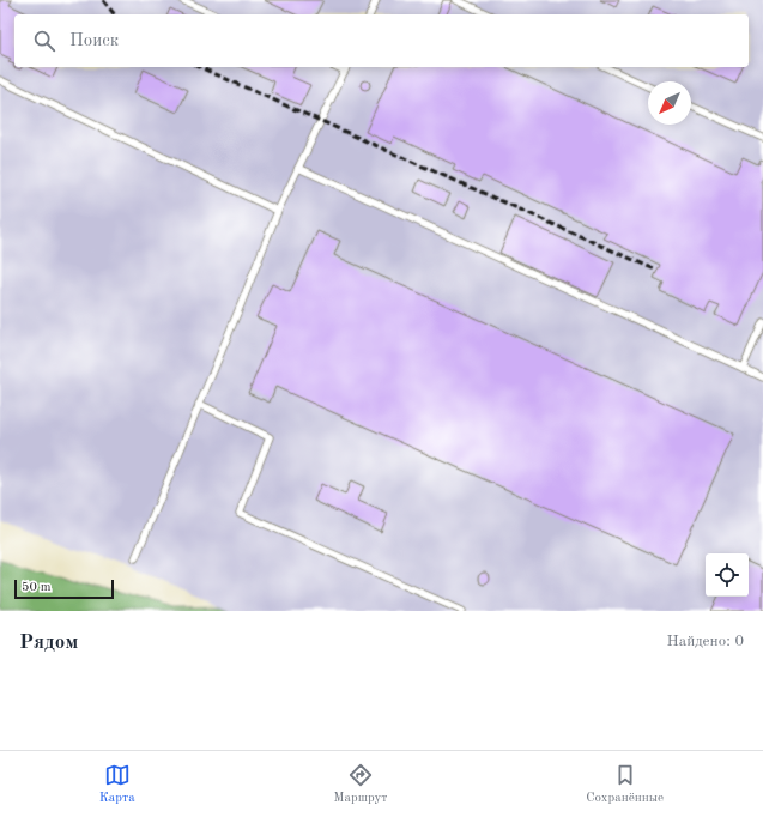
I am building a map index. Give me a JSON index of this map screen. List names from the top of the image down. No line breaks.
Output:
{"scale_bar":"50 m","north":"bottom left","page":{"search":"Поиск","scale":"50 m","heading":["Рядом","Найдено: 0"],"nav":["Карта","Маршрут","Сохранённые"]}}
